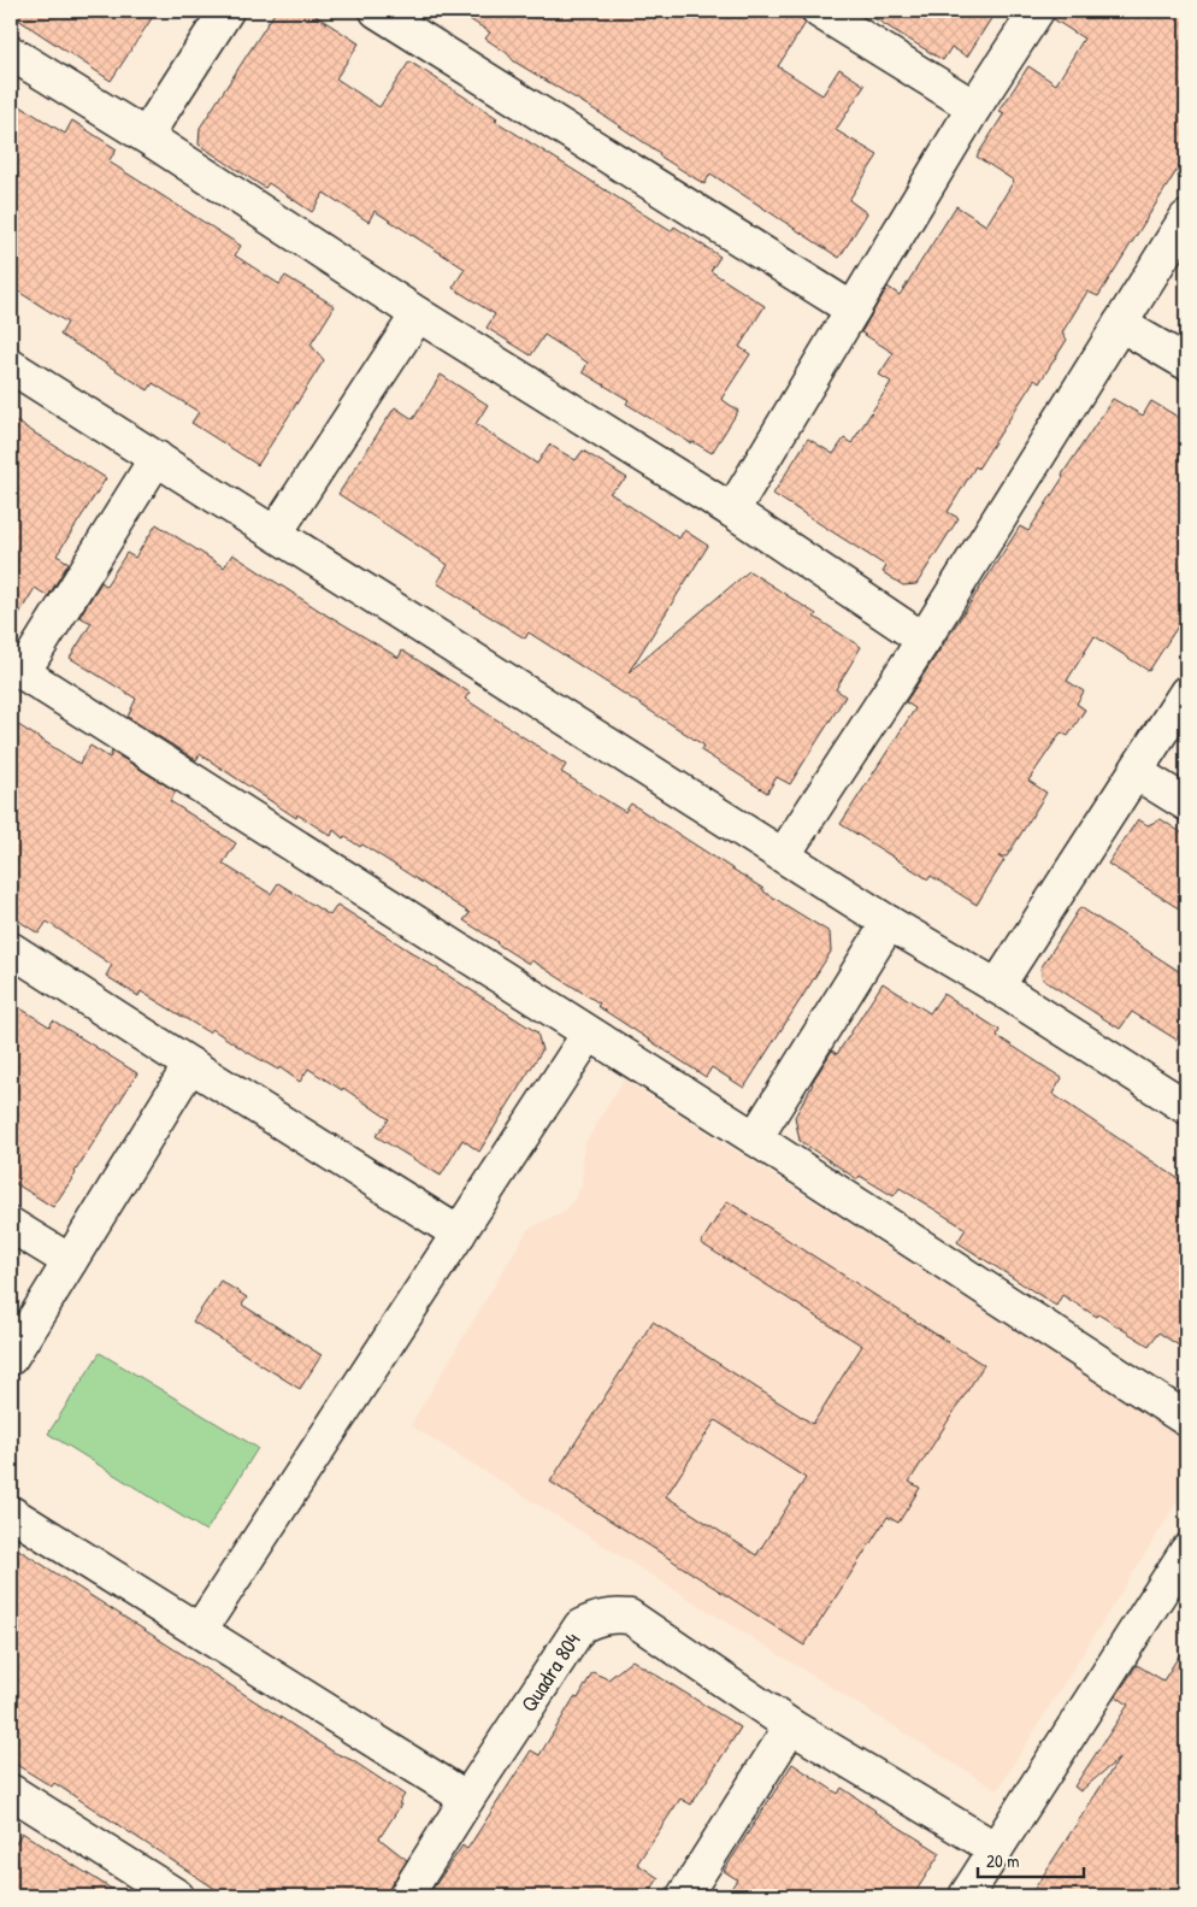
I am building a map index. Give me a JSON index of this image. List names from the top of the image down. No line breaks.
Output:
{"streets":{"street":["Quadra 804"]},"scale_bar":"20 m"}
